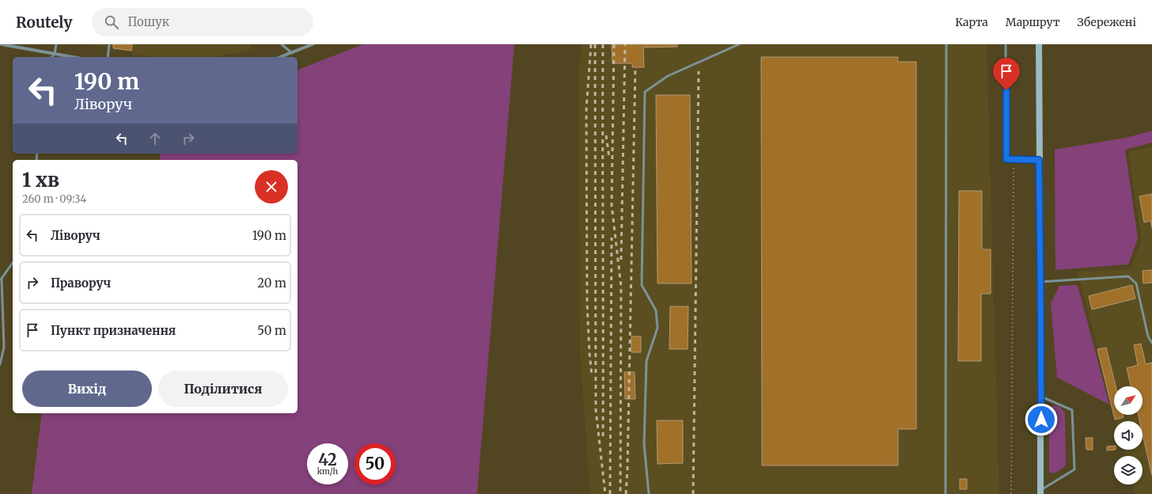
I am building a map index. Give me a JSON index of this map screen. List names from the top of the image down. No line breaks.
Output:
{"north":"top right","page":{"header":"Routely","search":"Пошук","nav":["Карта","Маршрут","Збережені"],"turn":["190 m","Ліворуч"],"heading":["1 хв","260 m · 09:34"],"list":[{"name":"Ліворуч","value":"190 m"},{"name":"Праворуч","value":"20 m"},{"name":"Пункт призначення","value":"50 m"}],"buttons":["Вихід","Поділитися"],"speed":"42 km/h","limit":"50"}}
